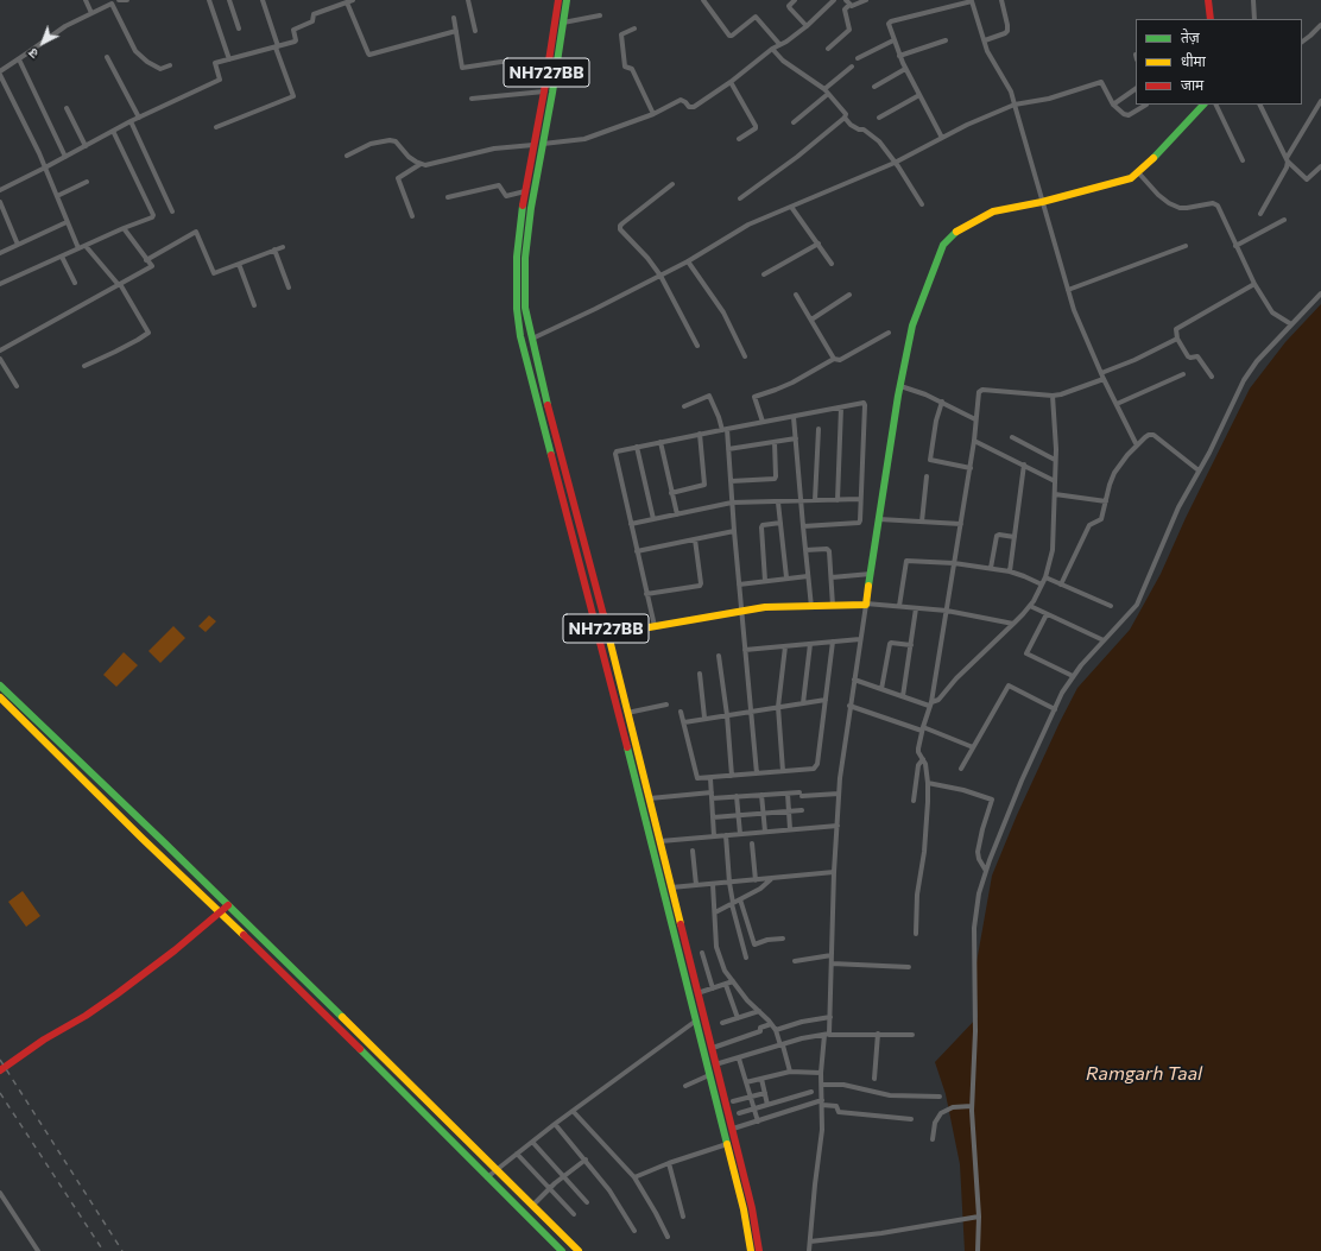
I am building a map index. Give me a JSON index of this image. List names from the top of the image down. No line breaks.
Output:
{"streets":{"main road":["NH727BB"]},"water":["Ramgarh Taal"],"legend":["तेज़","धीमा","जाम"],"north":"bottom left"}
